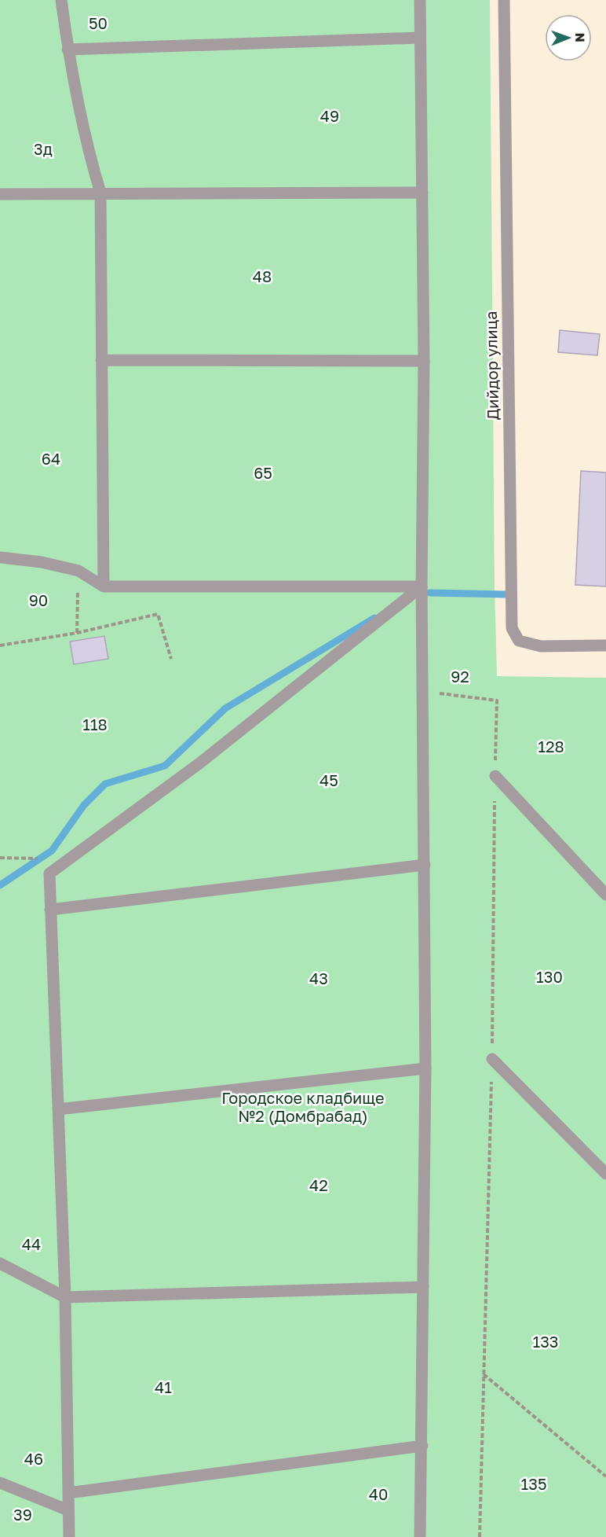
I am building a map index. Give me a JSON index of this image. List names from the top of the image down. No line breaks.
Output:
{"streets":{"street":["Дийдор улица"]},"parks":["50","49","3д","48","64","65","90","92","118","128","45","130","43","Городское кладбище №2 (Домбрабад)","42","44","133","41","46","135","40","39"],"north":"right"}
